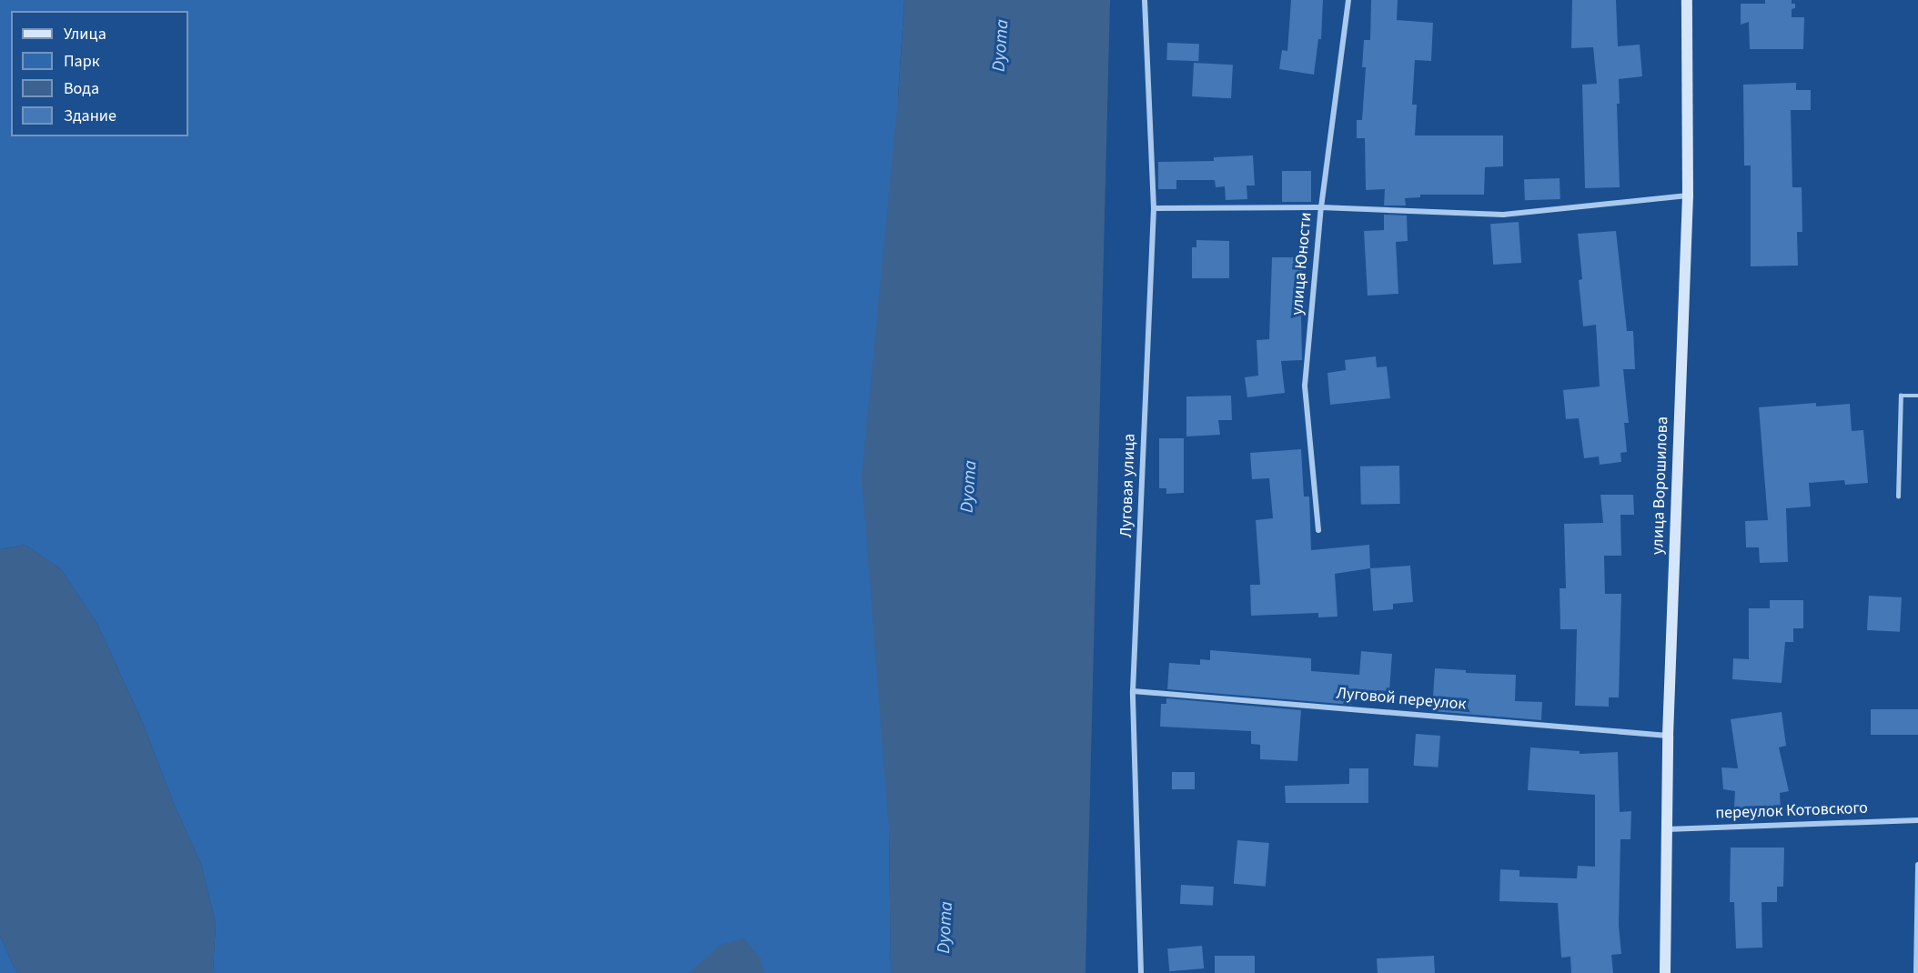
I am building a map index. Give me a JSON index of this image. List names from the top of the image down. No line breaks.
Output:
{"streets":{"street":["улица Юности","Луговая улица","улица Ворошилова","Луговой переулок","переулок Котовского"]},"crossings":[["Луговая улица","Луговой переулок"],["улица Ворошилова","Луговой переулок"],["улица Ворошилова","переулок Котовского"]],"water":["Dyoma"],"legend":["Улица","Парк","Вода","Здание"]}
